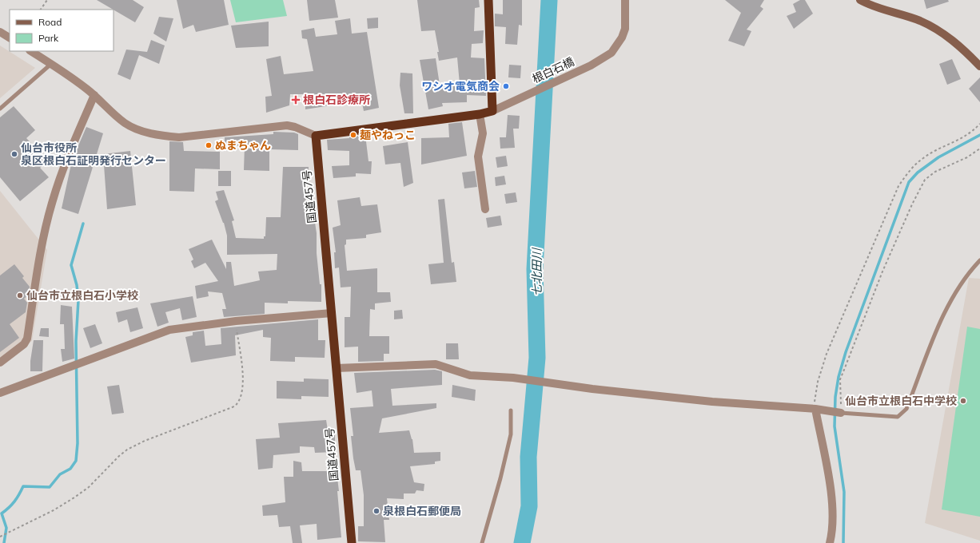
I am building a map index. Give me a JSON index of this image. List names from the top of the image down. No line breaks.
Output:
{"streets":{"highway":["国道457号"],"street":["根白石橋"]},"water":["七北田川"],"places":{"other":["ワシオ電気商会","麺やねっこ","ぬまちゃん","仙台市役所 泉区根白石証明発行センター","仙台市立根白石小学校","仙台市立根白石中学校","泉根白石郵便局"],"health":["根白石診療所"]},"legend":["Road","Park"]}
